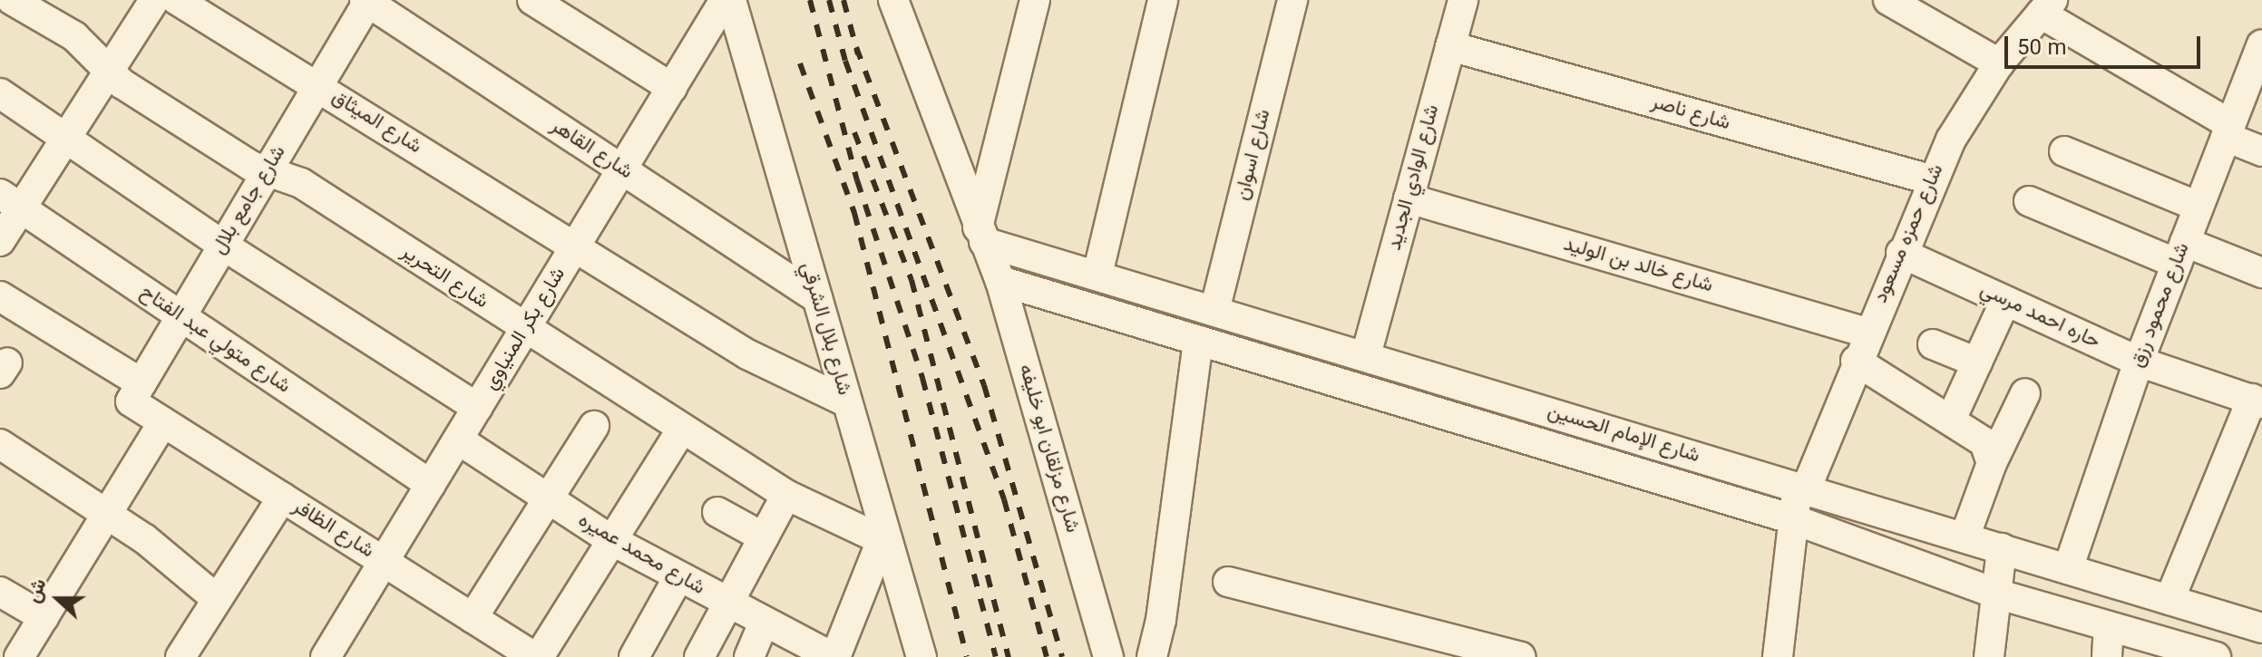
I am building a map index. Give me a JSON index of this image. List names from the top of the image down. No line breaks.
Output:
{"streets":{"street":["شارع ناصر","شارع الميثاق","شارع القاهر","شارع اسوان","شارع الوادي الجديد","شارع جامع بلال","شارع حمزه مسعود","شارع خالد بن الوليد","شارع التحرير","شارع محمود رزق","حاره احمد مرسي","شارع بكر المنياوي","شارع بلال الشرقي","شارع متولي عبد الفتاح","شارع الإمام الحسين","شارع مزلقان ابو خليفه","شارع الظافر","شارع محمد عميره"]},"crossings":[["شارع ناصر","شارع الوادي الجديد"],["شارع ناصر","شارع حمزه مسعود"],["شارع الميثاق","شارع جامع بلال"],["شارع الميثاق","شارع بكر المنياوي"],["شارع الميثاق","شارع بلال الشرقي"],["شارع القاهر","شارع جامع بلال"],["شارع القاهر","شارع بكر المنياوي"],["شارع القاهر","شارع بلال الشرقي"],["شارع اسوان","شارع الإمام الحسين"],["شارع الوادي الجديد","شارع خالد بن الوليد"],["شارع الوادي الجديد","شارع الإمام الحسين"],["شارع جامع بلال","شارع التحرير"],["شارع جامع بلال","شارع متولي عبد الفتاح"],["شارع جامع بلال","شارع الظافر"],["شارع حمزه مسعود","شارع خالد بن الوليد"],["شارع حمزه مسعود","حاره احمد مرسي"],["شارع حمزه مسعود","شارع الإمام الحسين"],["شارع التحرير","شارع بكر المنياوي"],["شارع التحرير","شارع بلال الشرقي"],["شارع محمود رزق","حاره احمد مرسي"],["شارع محمود رزق","شارع الإمام الحسين"],["شارع بكر المنياوي","شارع بلال الشرقي"],["شارع بكر المنياوي","شارع متولي عبد الفتاح"],["شارع بكر المنياوي","شارع الظافر"],["شارع بكر المنياوي","شارع محمد عميره"],["شارع الإمام الحسين","شارع مزلقان ابو خليفه"]],"scale_bar":"50 m","north":"left"}
